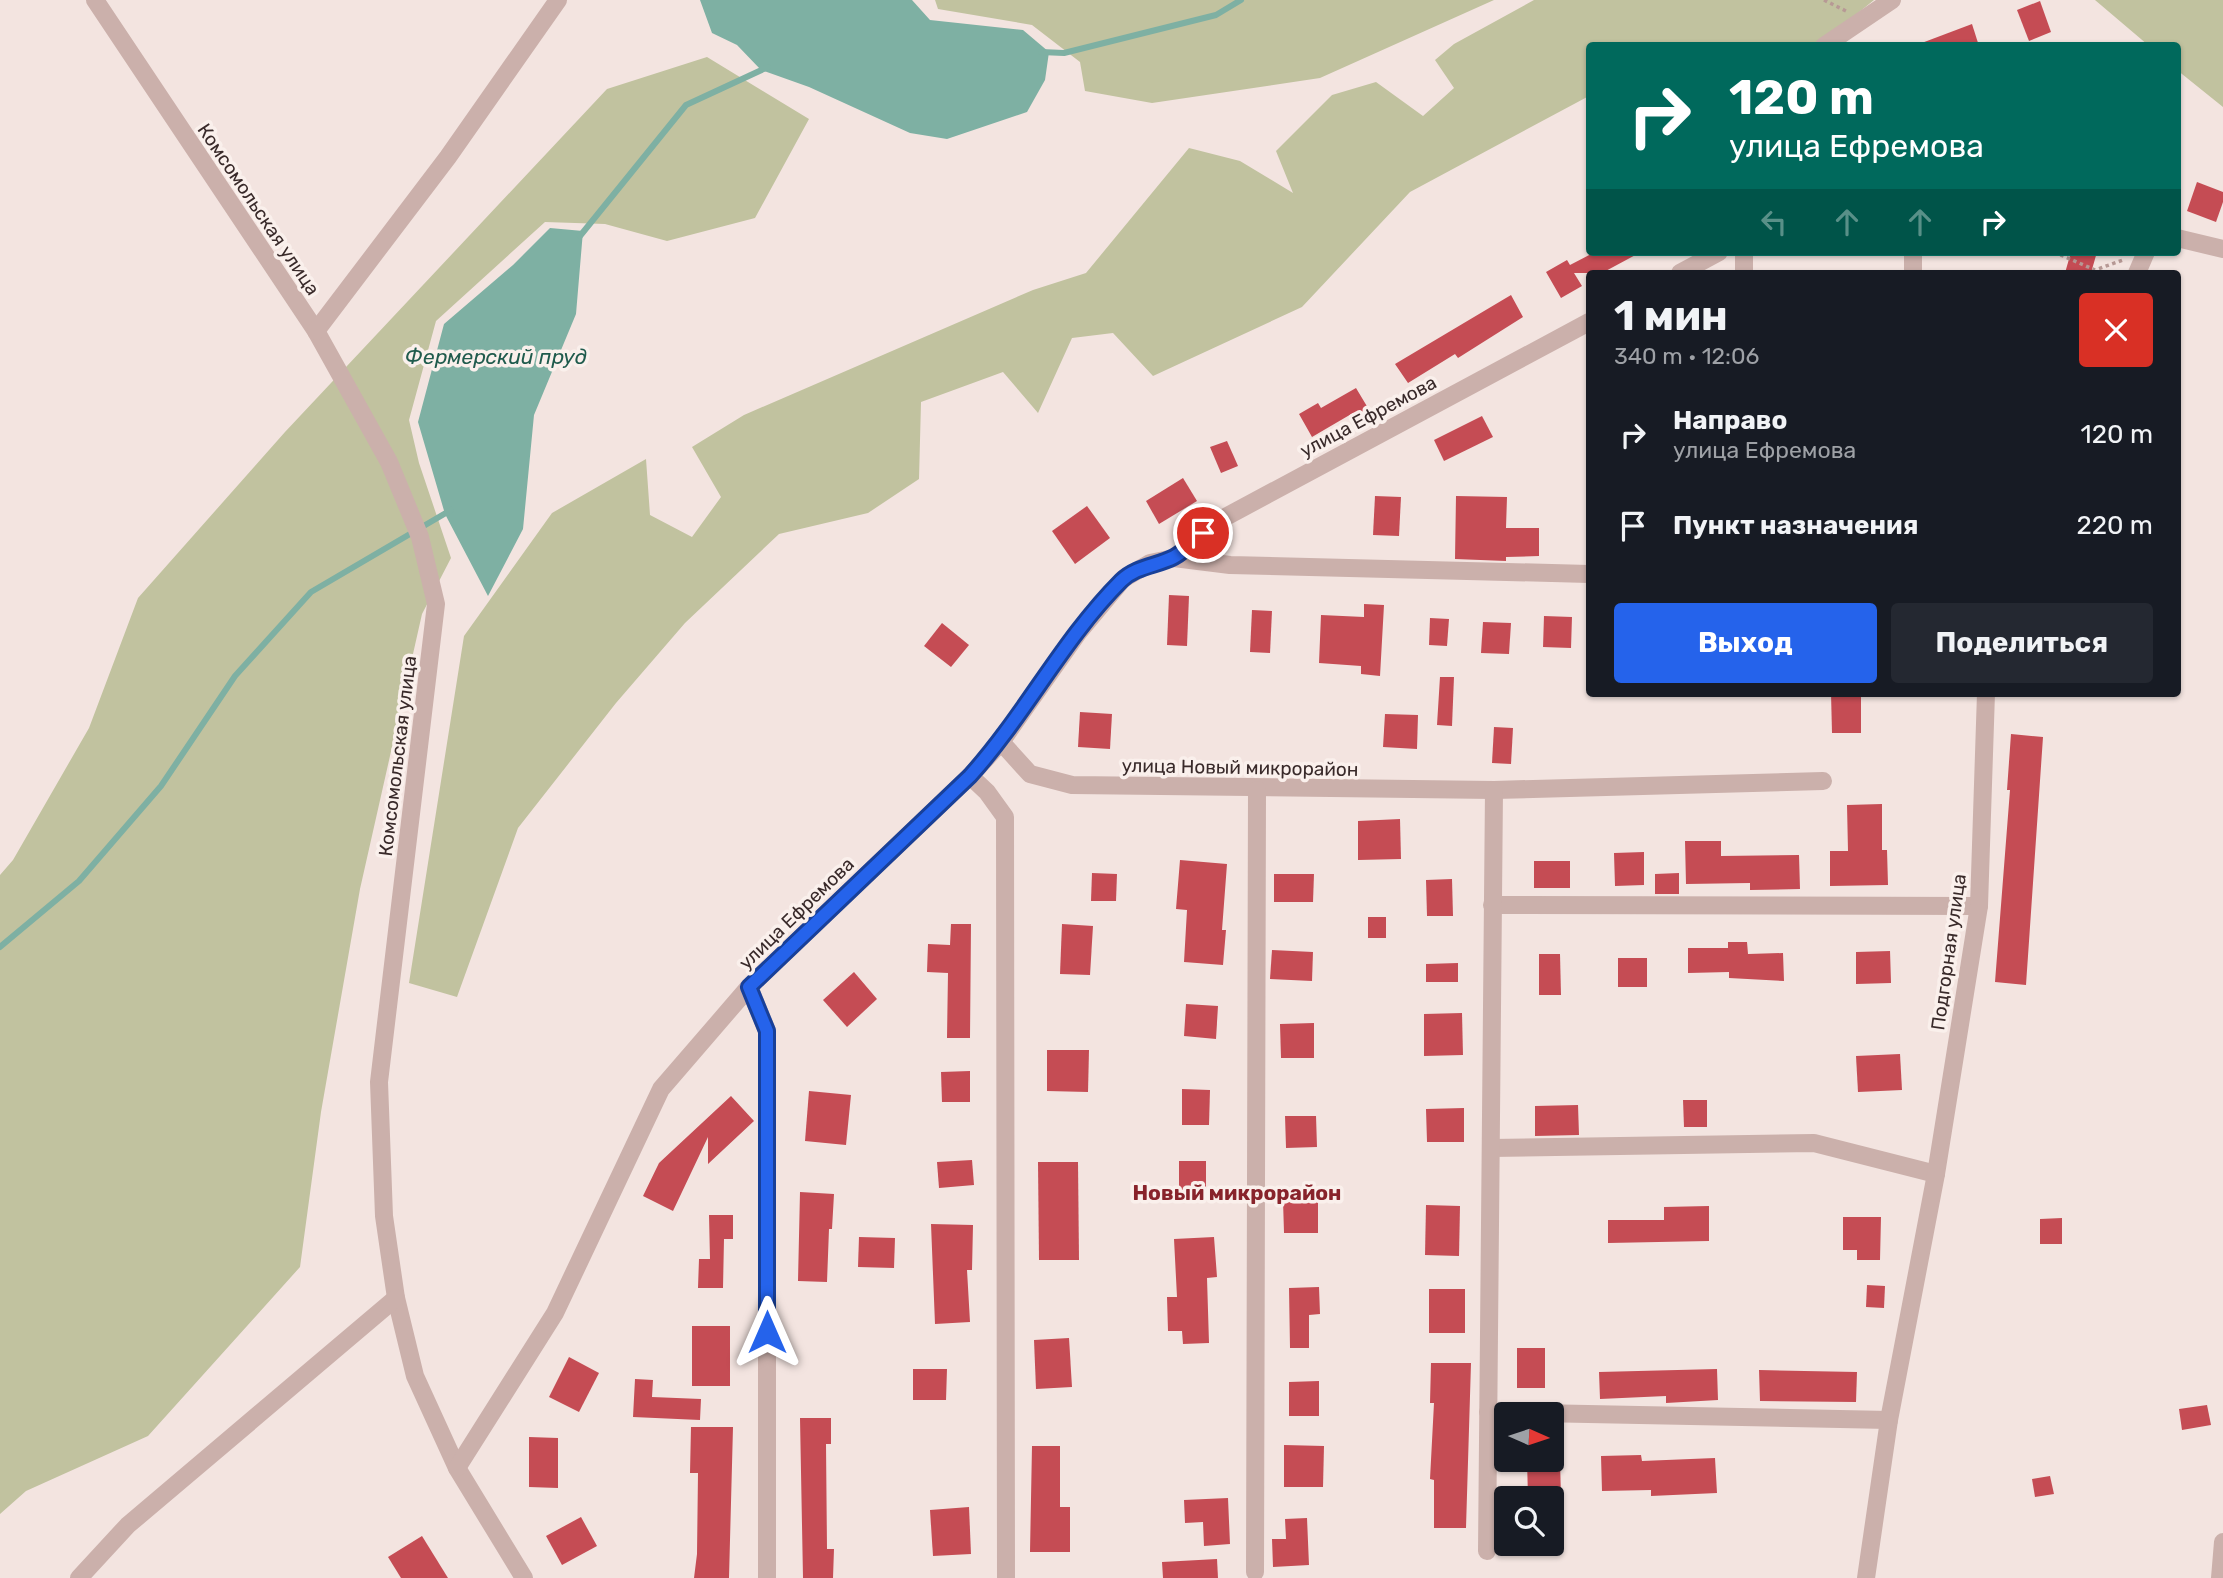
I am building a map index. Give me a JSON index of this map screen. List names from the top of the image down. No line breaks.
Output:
{"streets":{"street":["Комсомольская улица","улица Ефремова","улица Новый микрорайон","Подгорная улица"]},"crossings":[["Комсомольская улица","улица Ефремова"],["улица Ефремова","улица Новый микрорайон"]],"districts":["Новый микрорайон"],"water":["Фермерский пруд"],"north":"right","page":{"turn":["120 m","улица Ефремова"],"heading":["1 мин","340 m · 12:06"],"list":[{"name":"Направо","note":"улица Ефремова","value":"120 m"},{"name":"Пункт назначения","value":"220 m"}],"buttons":["Выход","Поделиться"]}}
